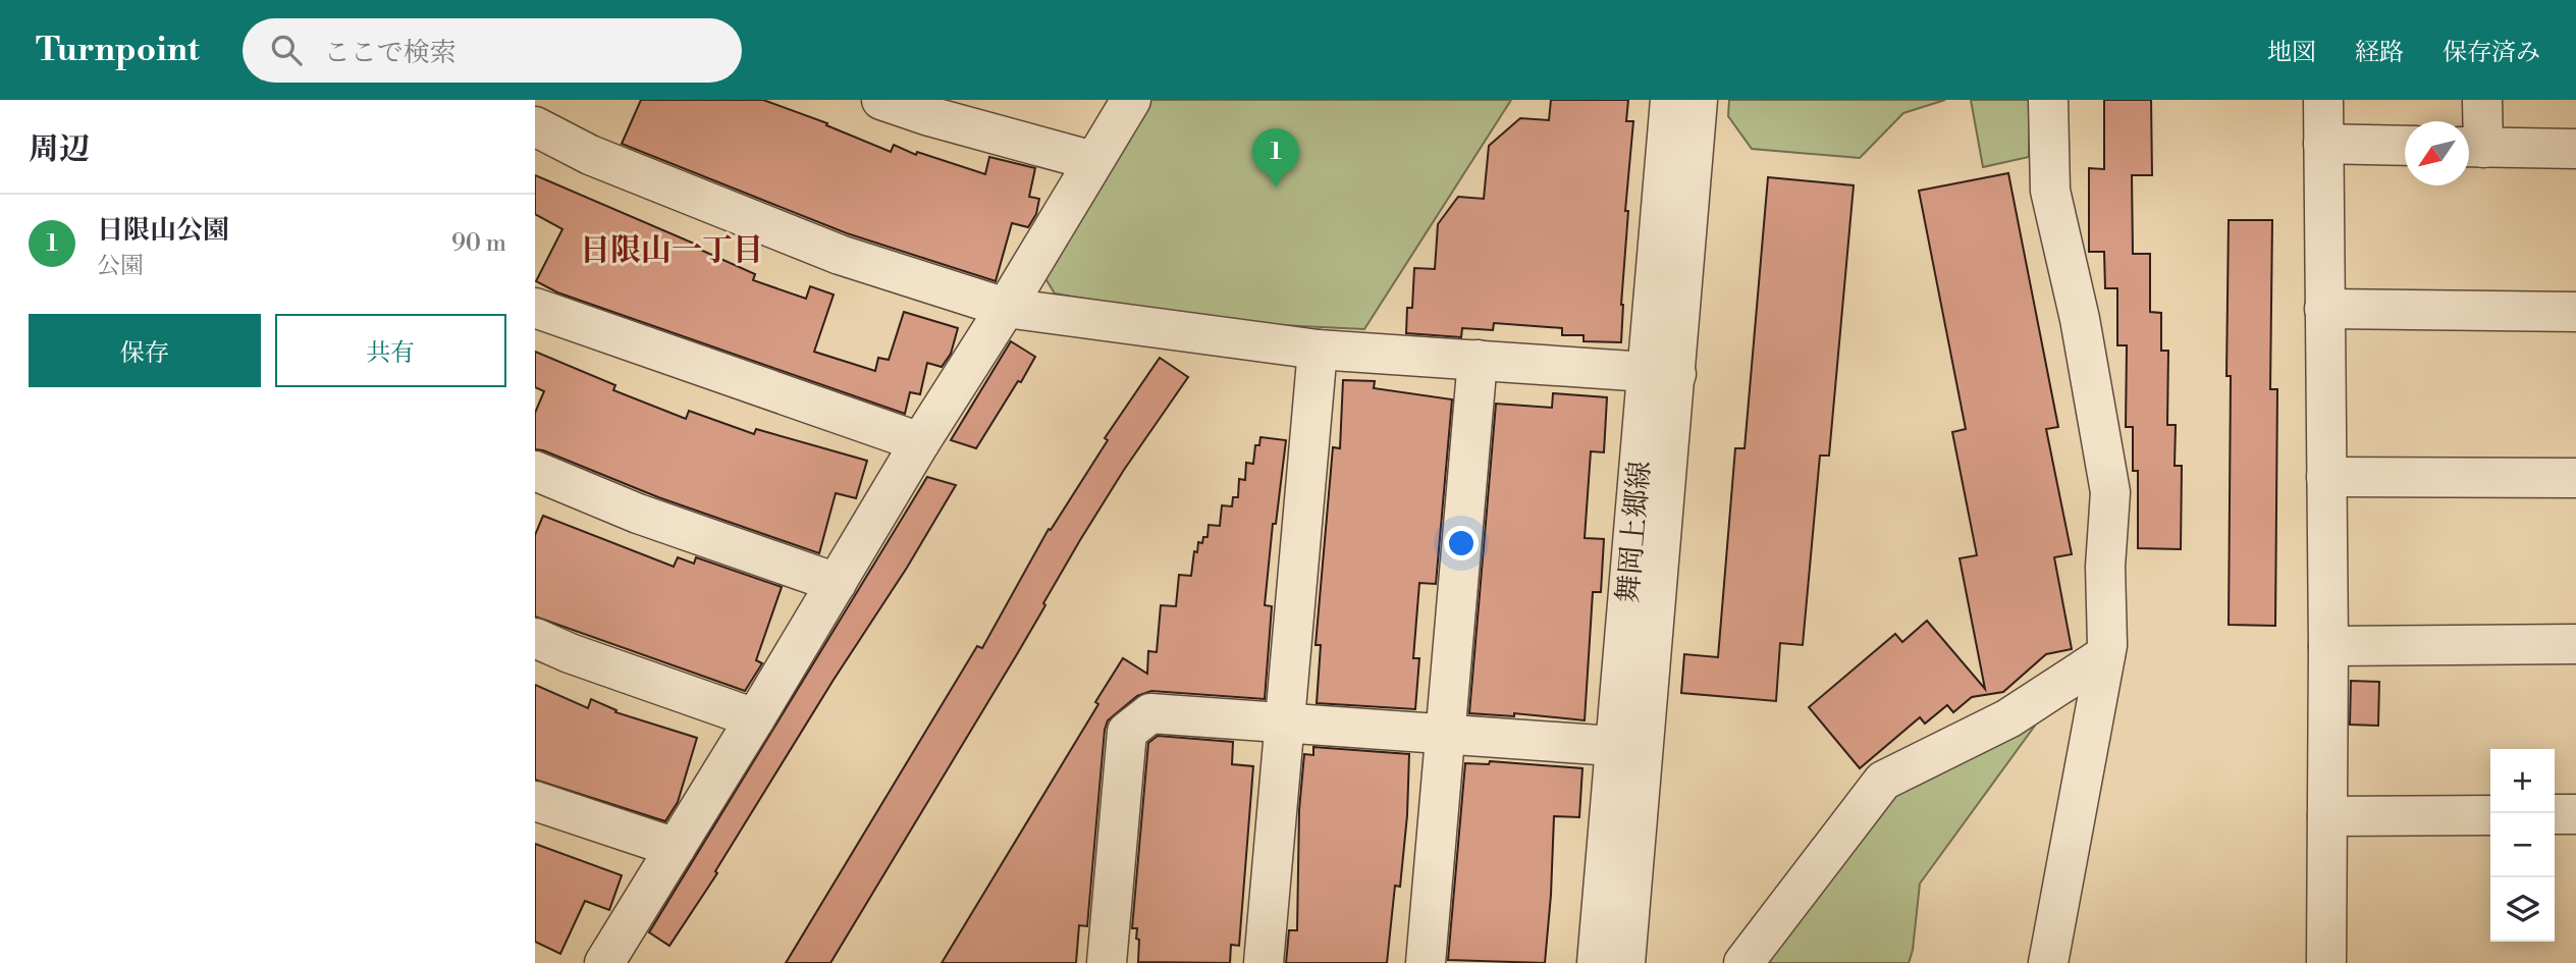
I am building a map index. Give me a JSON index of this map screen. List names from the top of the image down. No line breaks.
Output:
{"streets":{"street":["舞岡上郷線"]},"districts":["日限山一丁目"],"north":"bottom left","page":{"header":"Turnpoint","search":"ここで検索","nav":["地図","経路","保存済み"],"heading":"周辺","pins":"1","list":[{"mark":"1","name":"日限山公園","note":"公園","value":"90 m"}],"buttons":["保存","共有"],"map_buttons":["+","−"]}}
